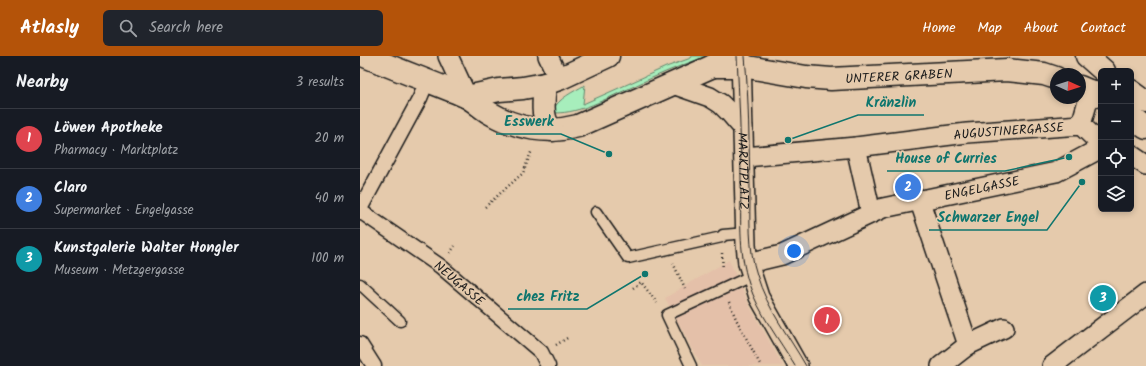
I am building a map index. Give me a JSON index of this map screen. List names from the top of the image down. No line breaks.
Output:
{"streets":{"main road":["UNTERER GRABEN"],"street":["AUGUSTINERGASSE","MARKTPLATZ","ENGELGASSE","NEUGASSE"]},"crossings":[["UNTERER GRABEN","MARKTPLATZ"],["AUGUSTINERGASSE","MARKTPLATZ"],["MARKTPLATZ","ENGELGASSE"]],"places":["Kränzlin","Esswerk","House of Curries","Schwarzer Engel","chez Fritz"],"north":"right","page":{"header":"Atlasly","search":"Search here","nav":["Home","Map","About","Contact"],"heading":["Nearby","3 results"],"map_buttons":["+","−"],"list":[{"mark":"1","name":"Löwen Apotheke","note":"Pharmacy · Marktplatz","value":"20 m"},{"mark":"2","name":"Claro","note":"Supermarket · Engelgasse","value":"40 m"},{"mark":"3","name":"Kunstgalerie Walter Hongler","note":"Museum · Metzgergasse","value":"100 m"}],"pins":["2","3","1"]}}
